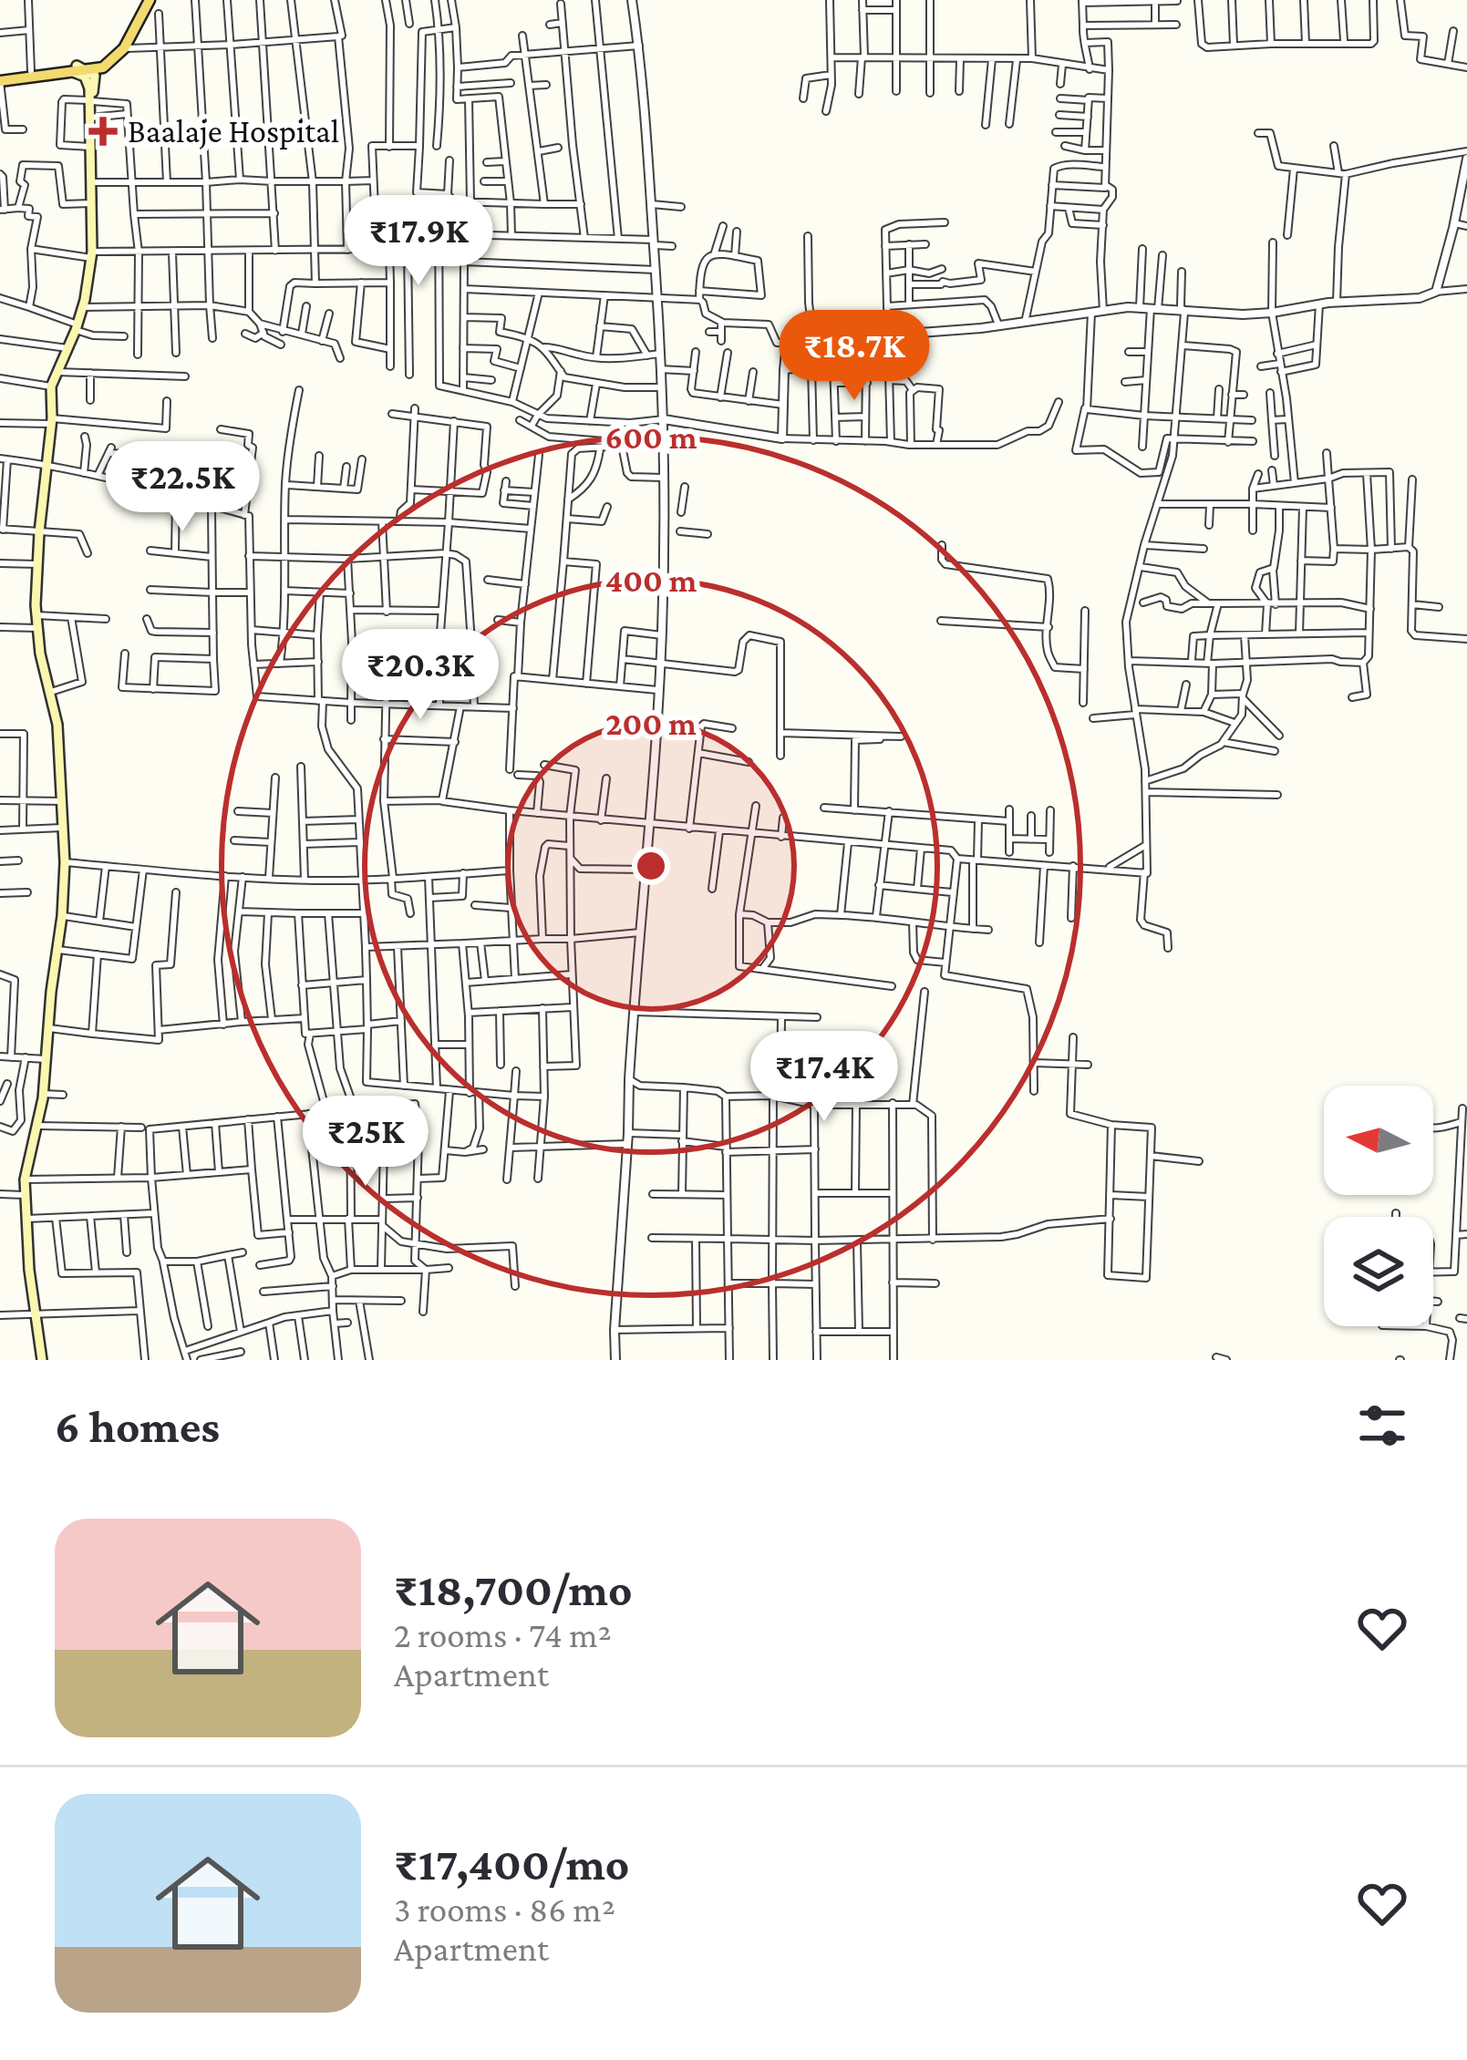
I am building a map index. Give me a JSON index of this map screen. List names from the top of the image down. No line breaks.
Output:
{"places":{"health":["Baalaje Hospital"]},"north":"left","page":{"price":["₹17.9K","₹18.7K","₹22.5K","₹20.3K","₹17.4K","₹25K"],"heading":"6 homes","list":[{"name":"₹18,700/mo","note":"2 rooms · 74 m² · Apartment"},{"name":"₹17,400/mo","note":"3 rooms · 86 m² · Apartment"}]},"rings":["600 m","400 m","200 m"]}
